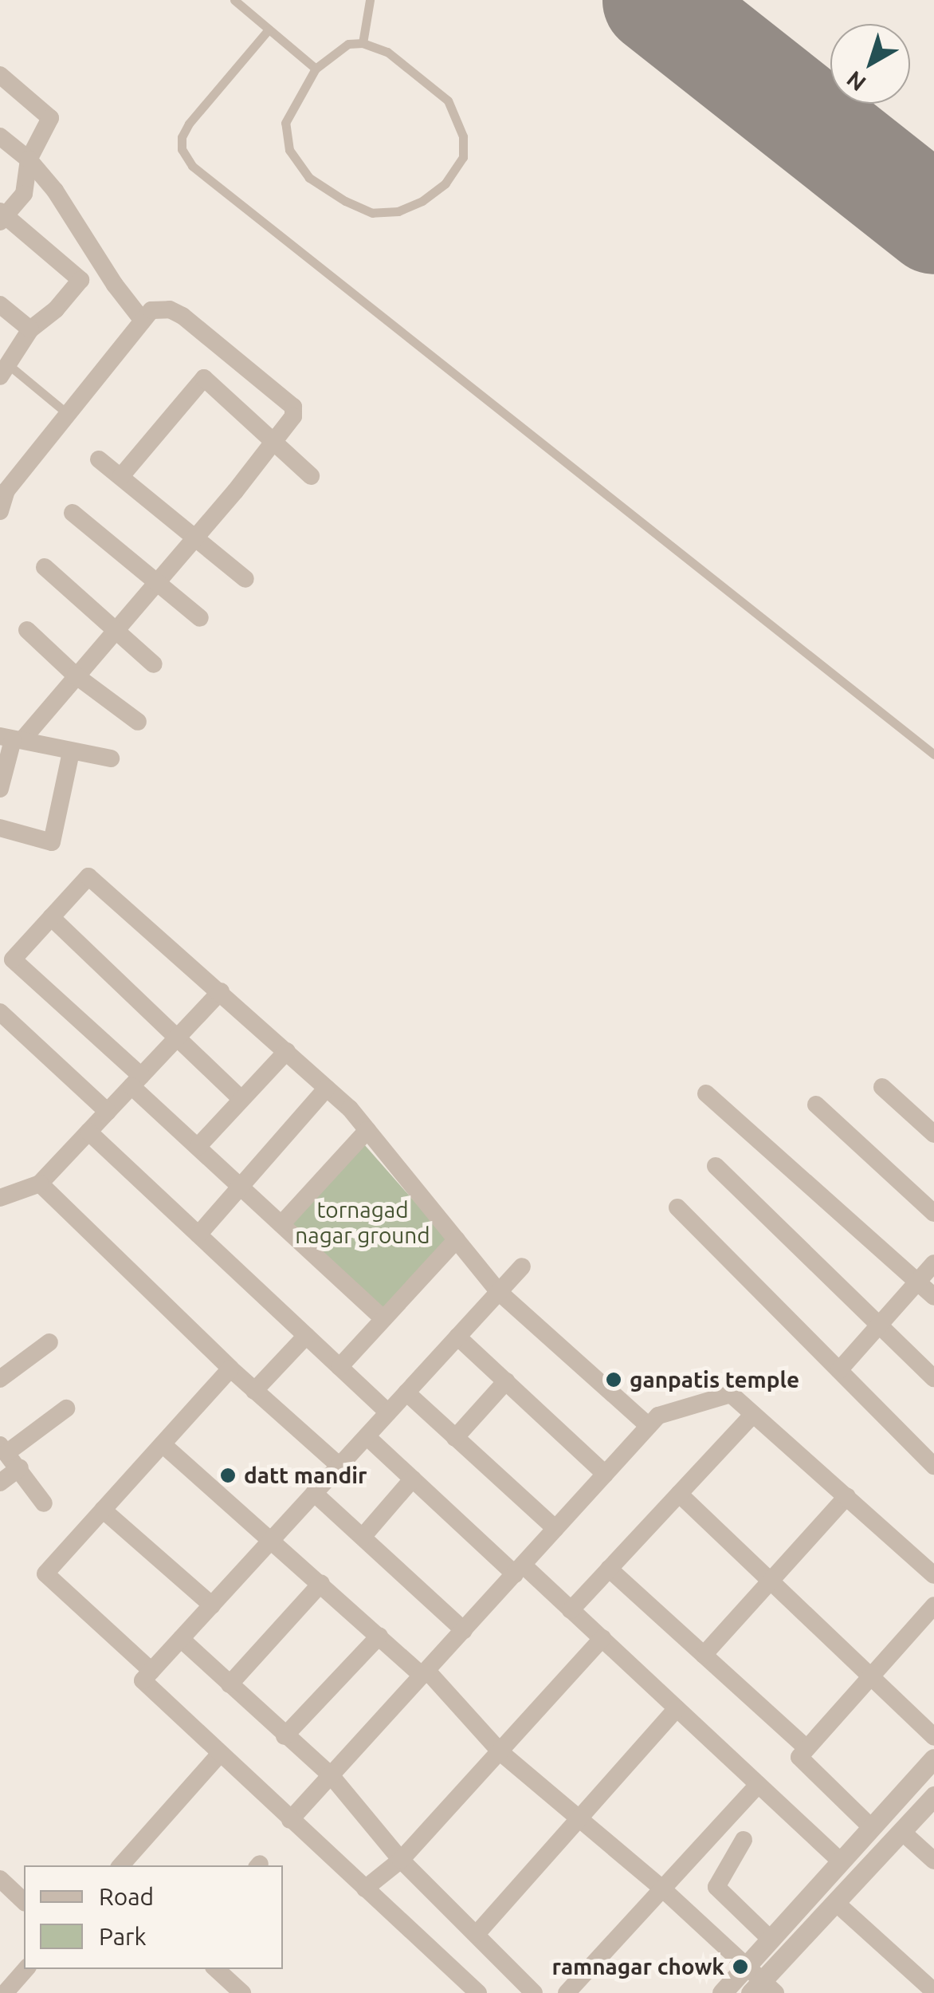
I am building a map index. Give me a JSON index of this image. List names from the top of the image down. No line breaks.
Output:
{"parks":["tornagad nagar ground"],"places":["ganpatis temple","datt mandir","ramnagar chowk"],"legend":["Road","Park"],"north":"bottom left"}
